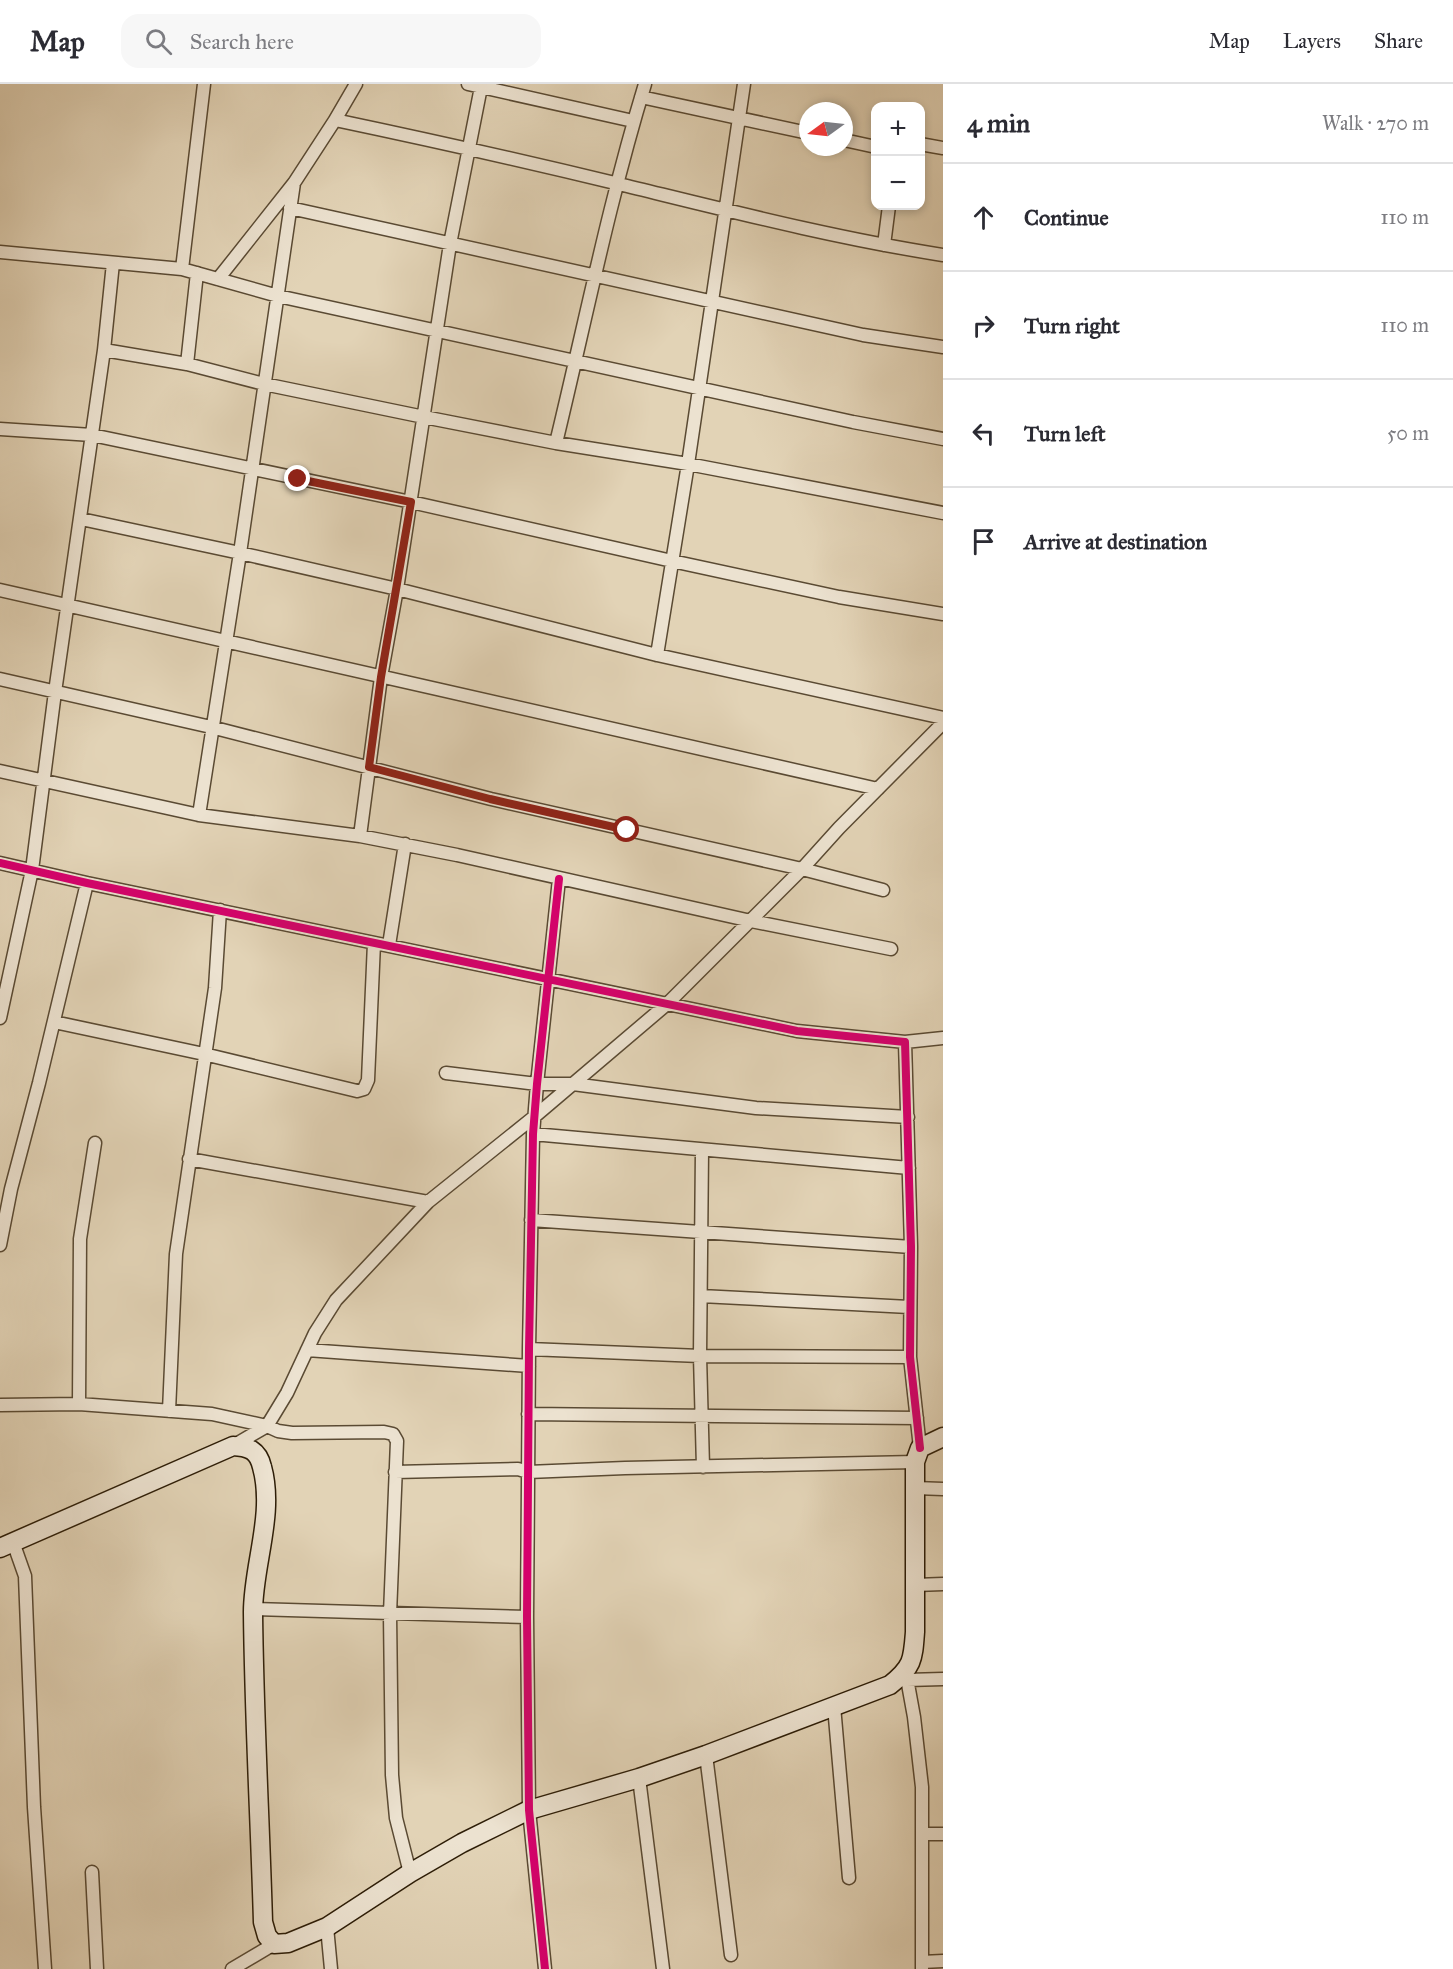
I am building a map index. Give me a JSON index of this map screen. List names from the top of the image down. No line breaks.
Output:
{"north":"left","page":{"header":"Map","search":"Search here","nav":["Map","Layers","Share"],"heading":["4 min","Walk · 270 m"],"map_buttons":["+","−"],"list":[["Continue","110 m"],["Turn right","110 m"],["Turn left","50 m"],"Arrive at destination"]}}
